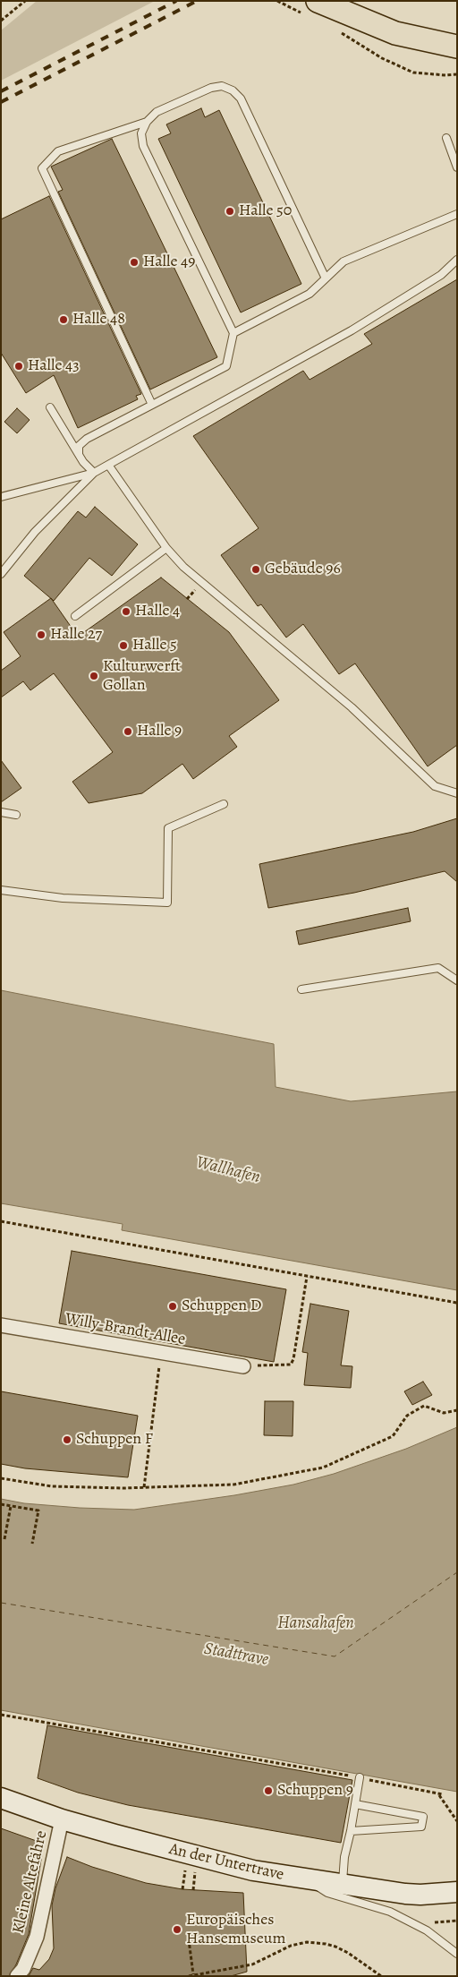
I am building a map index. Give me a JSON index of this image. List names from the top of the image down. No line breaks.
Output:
{"streets":{"main road":["An der Untertrave"],"street":["Willy-Brandt-Allee","Kleine Altefähre"]},"crossings":[["An der Untertrave","Kleine Altefähre"]],"water":["Wallhafen","Hansahafen","Stadttrave"],"places":["Halle 50","Halle 49","Halle 48","Halle 43","Gebäude 96","Halle 4","Halle 27","Halle 5","Kulturwerft Gollan","Halle 9","Schuppen D","Schuppen F","Schuppen 9","Europäisches Hansemuseum"]}
